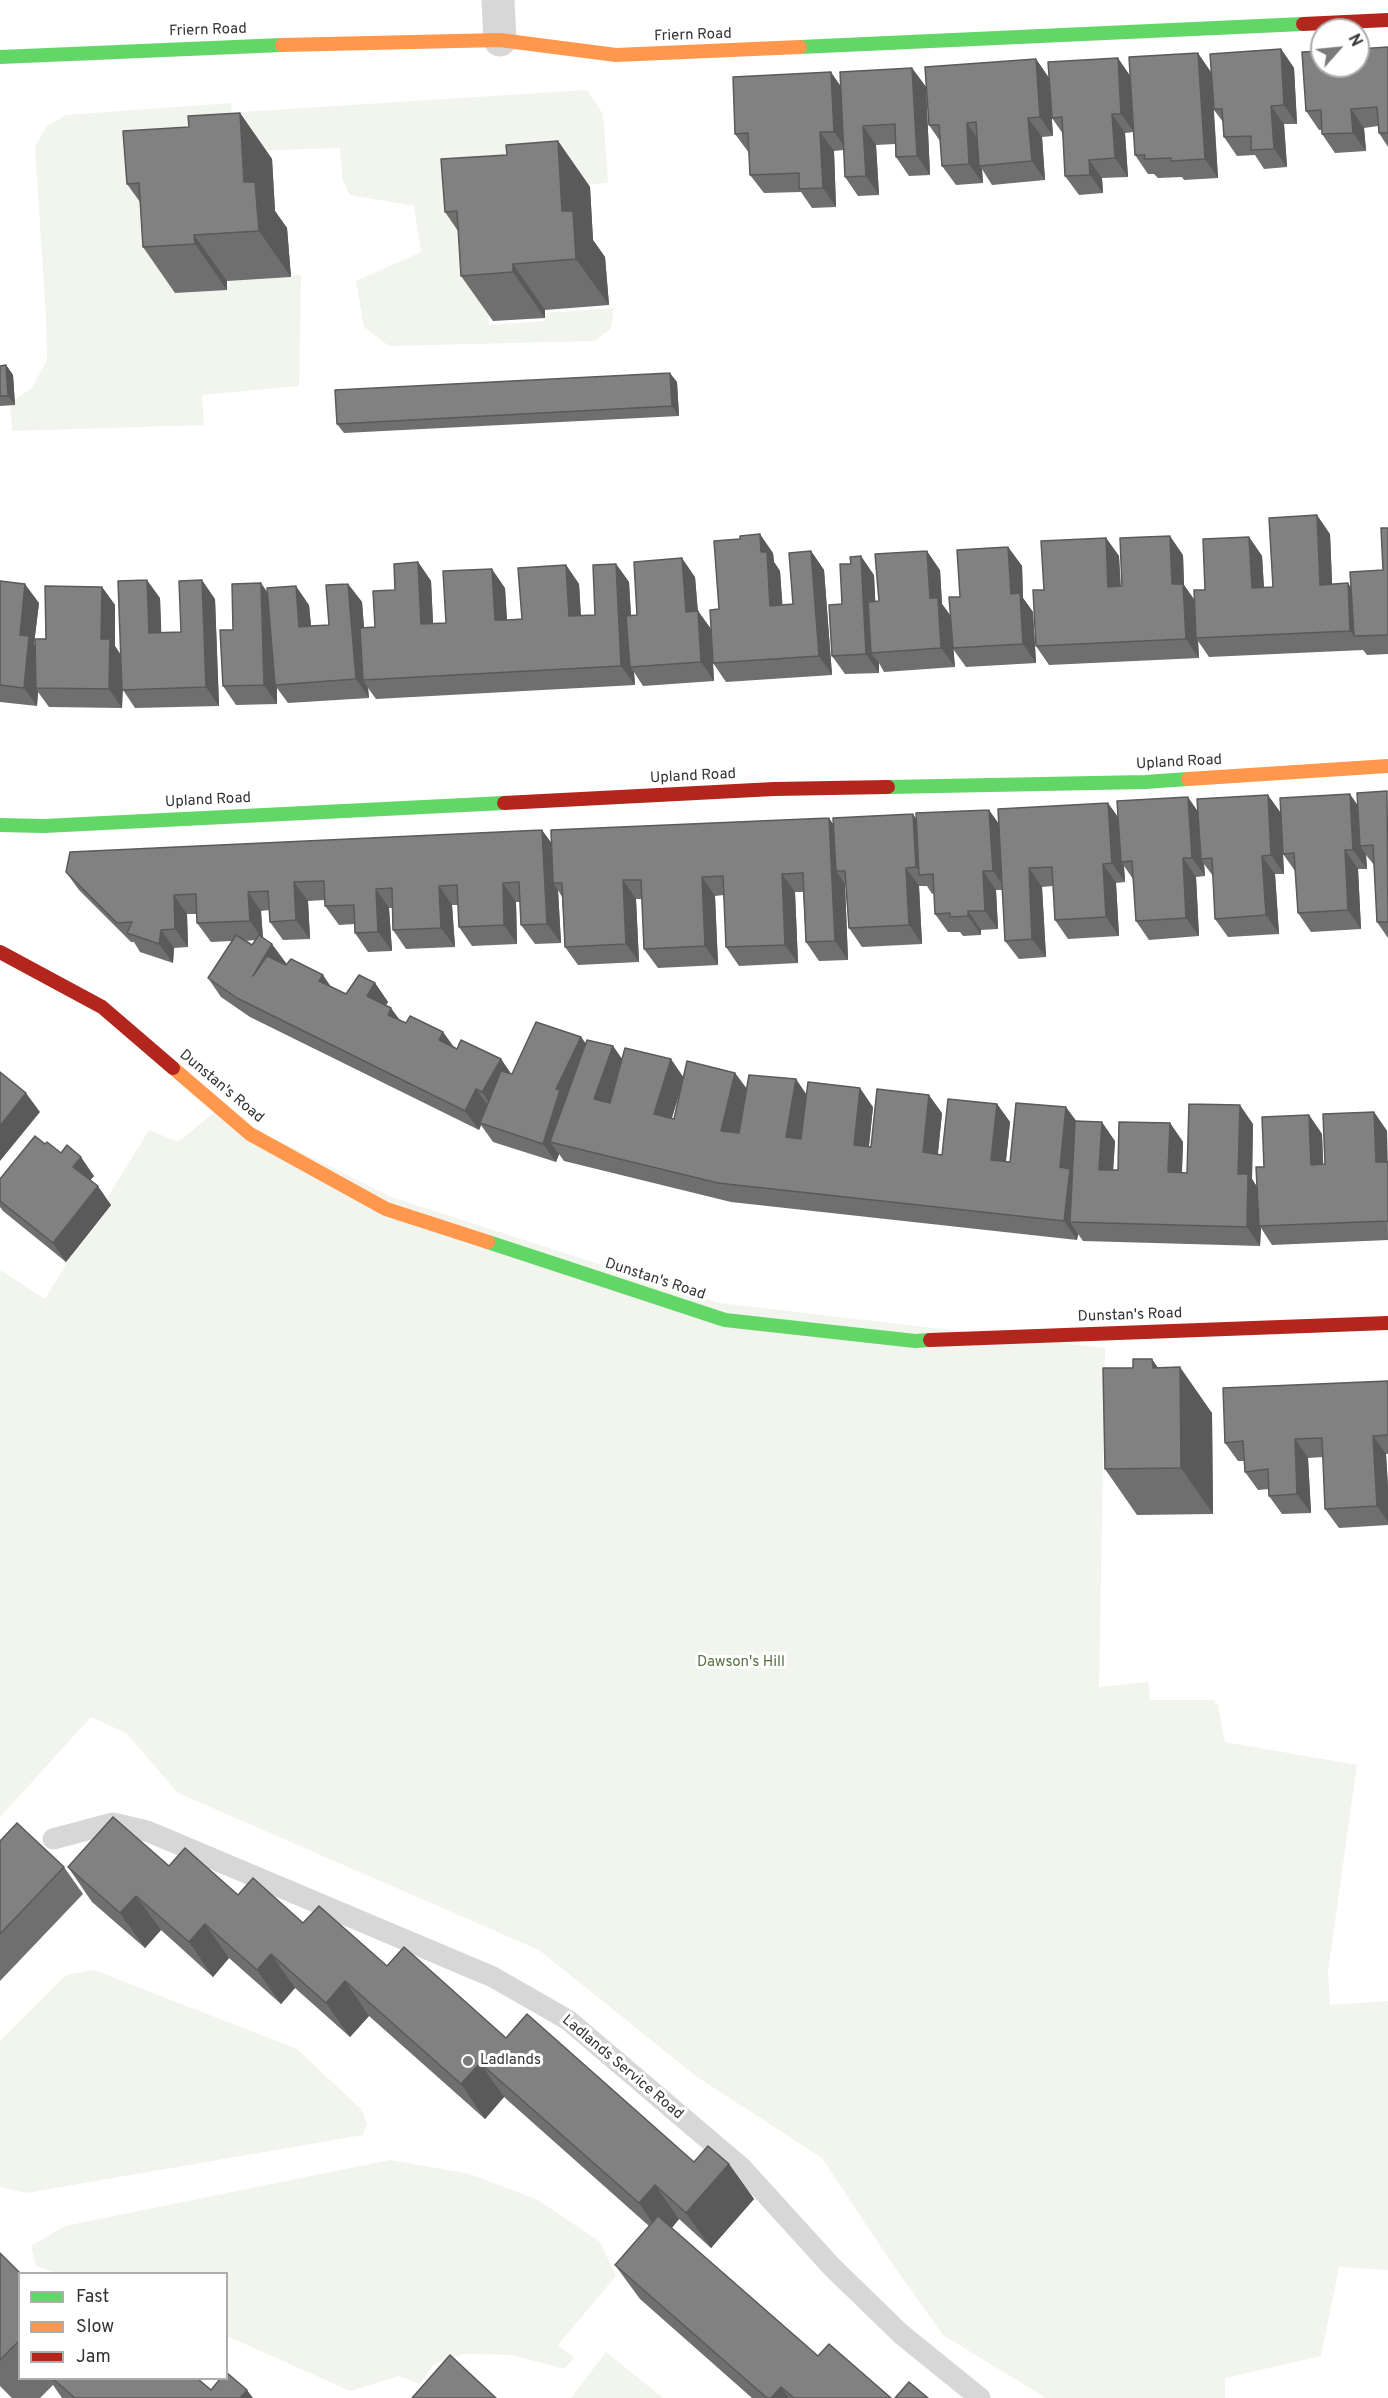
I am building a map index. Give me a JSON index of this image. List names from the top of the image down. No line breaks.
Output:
{"streets":{"street":["Friern Road","Upland Road","Dunstan's Road"],"lane":["Ladlands Service Road"]},"parks":["Dawson's Hill"],"places":["Ladlands"],"legend":["Fast","Slow","Jam"],"north":"top right"}
